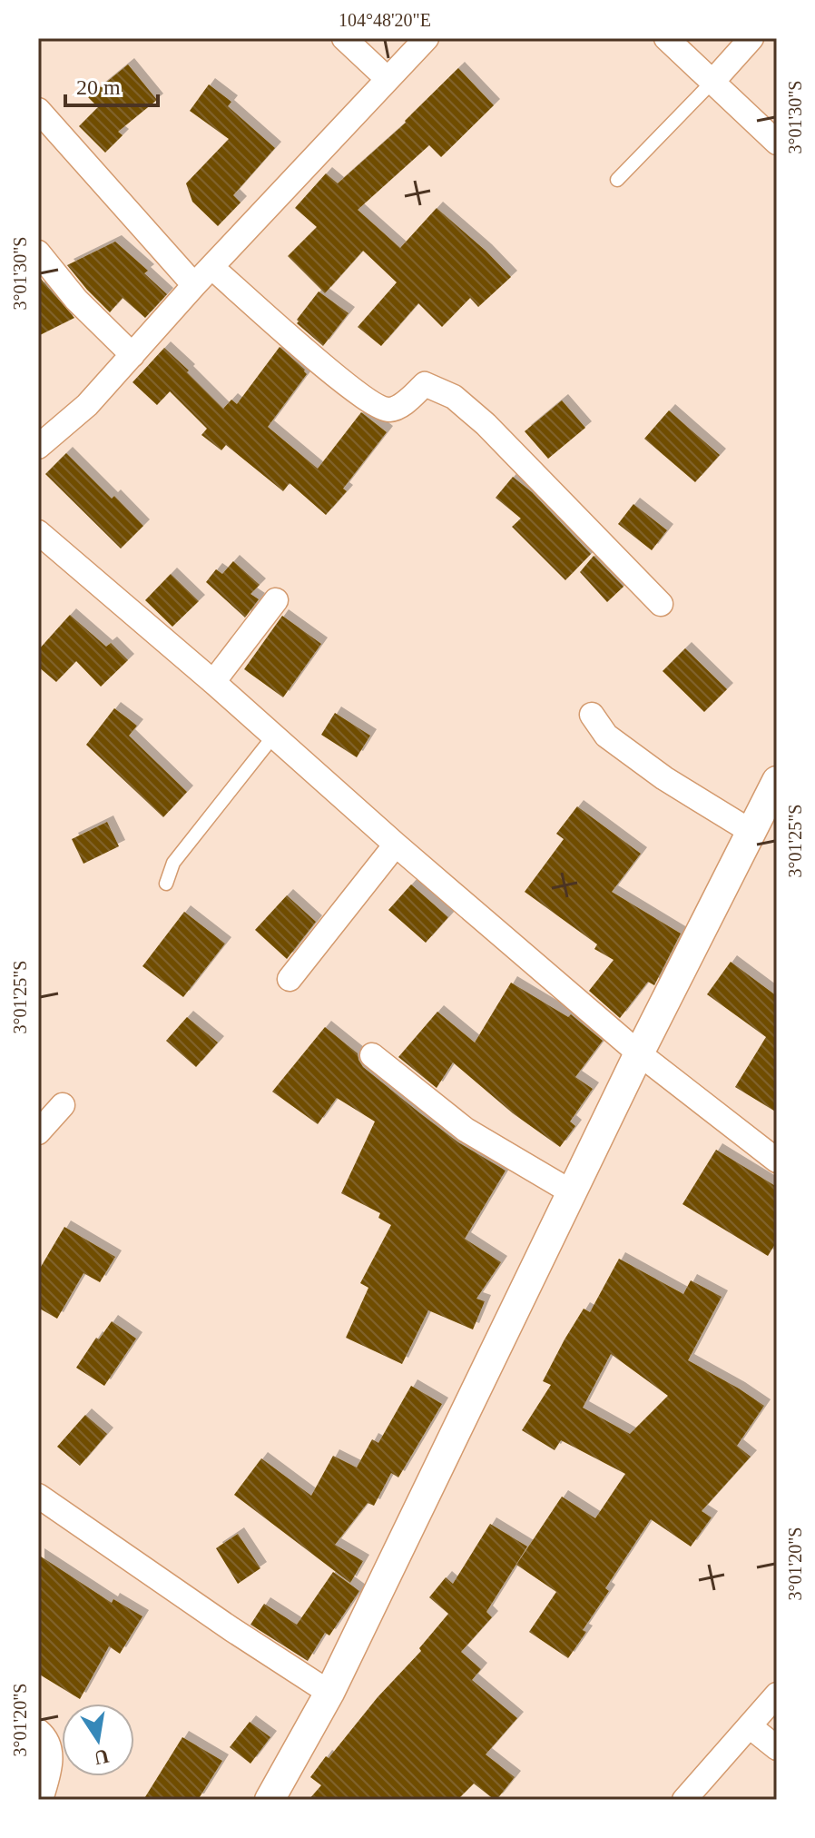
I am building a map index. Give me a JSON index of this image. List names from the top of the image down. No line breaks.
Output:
{"scale_bar":"20 m","north":"bottom","coordinates":["104°48'20\"E","3°01'30\"S","3°01'25\"S","3°01'20\"S"]}
